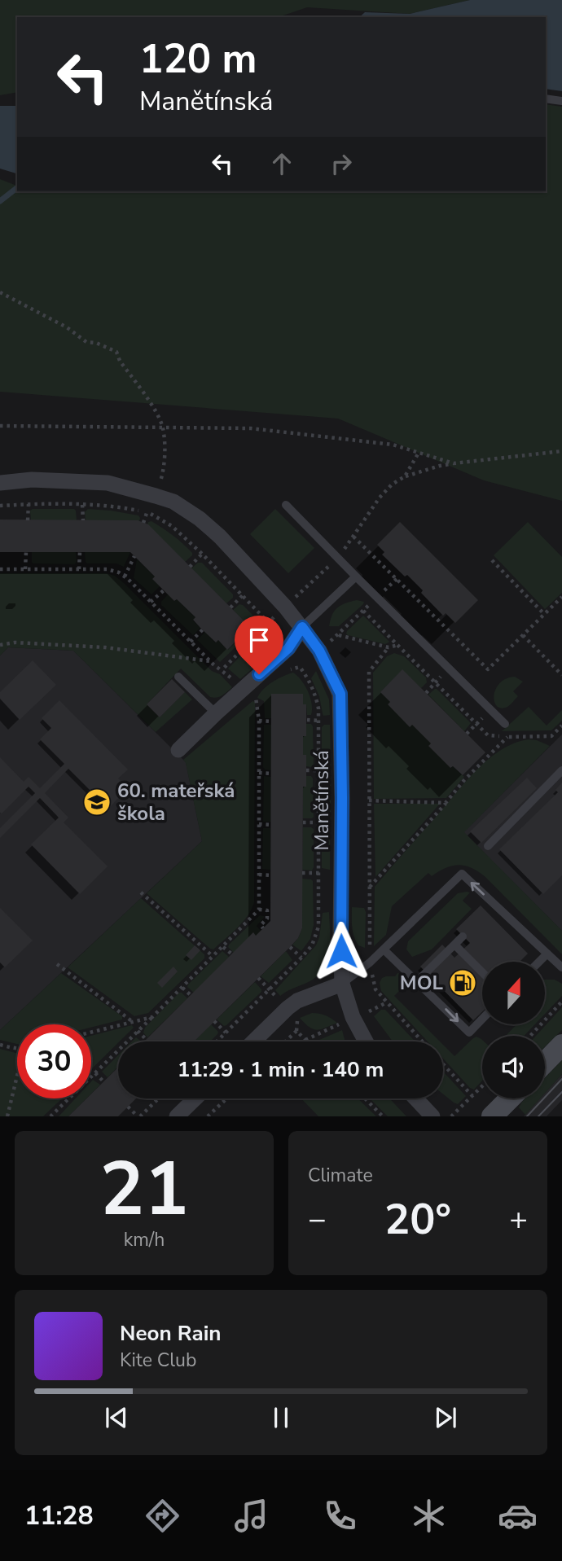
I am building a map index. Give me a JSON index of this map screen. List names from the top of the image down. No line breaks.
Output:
{"streets":{"street":["Manětínská"]},"places":{"school or university":["60. mateřská škola"],"fuel station":["MOL"]},"north":"top","page":{"turn":["120 m","Manětínská"],"limit":"30","trip":"11:29 · 1 min · 140 m","tile":[["21","km/h"],"Climate"],"heat":["−","20°","+"],"song":["Neon Rain","Kite Club"],"tabs":"11:28"}}
